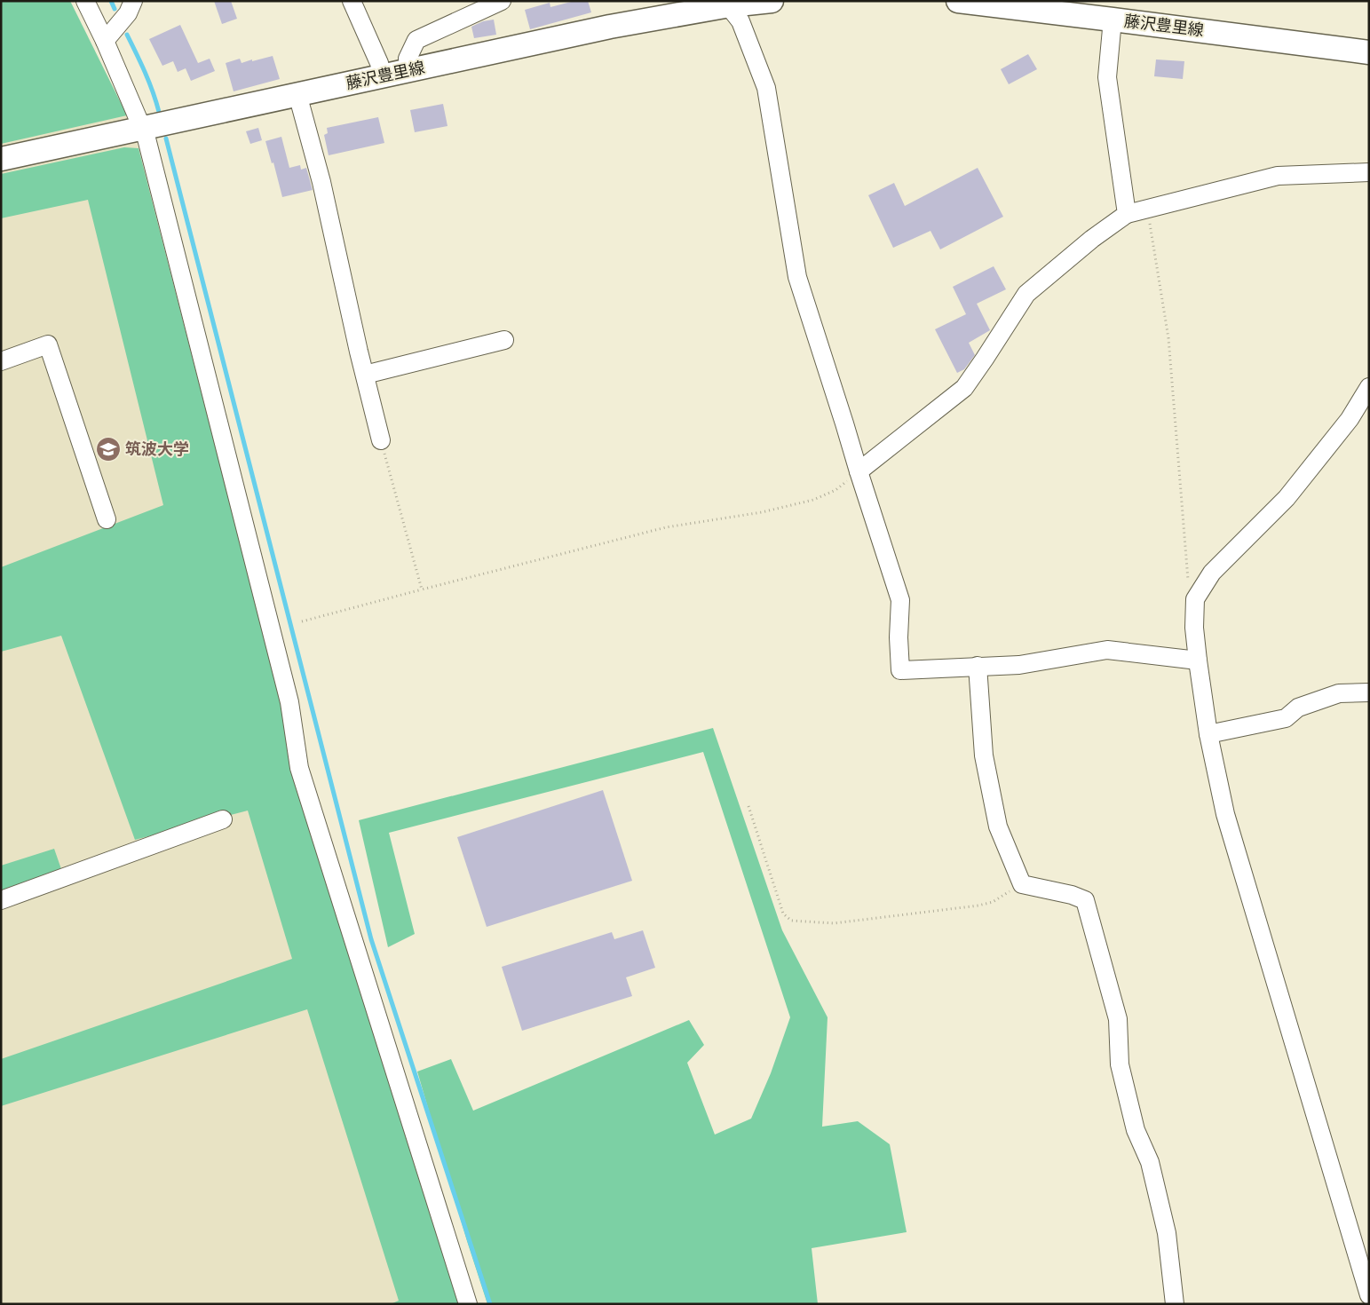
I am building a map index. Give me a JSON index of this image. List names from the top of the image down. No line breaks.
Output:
{"streets":{"main road":["藤沢豊里線"]},"places":{"school or university":["筑波大学"]}}
